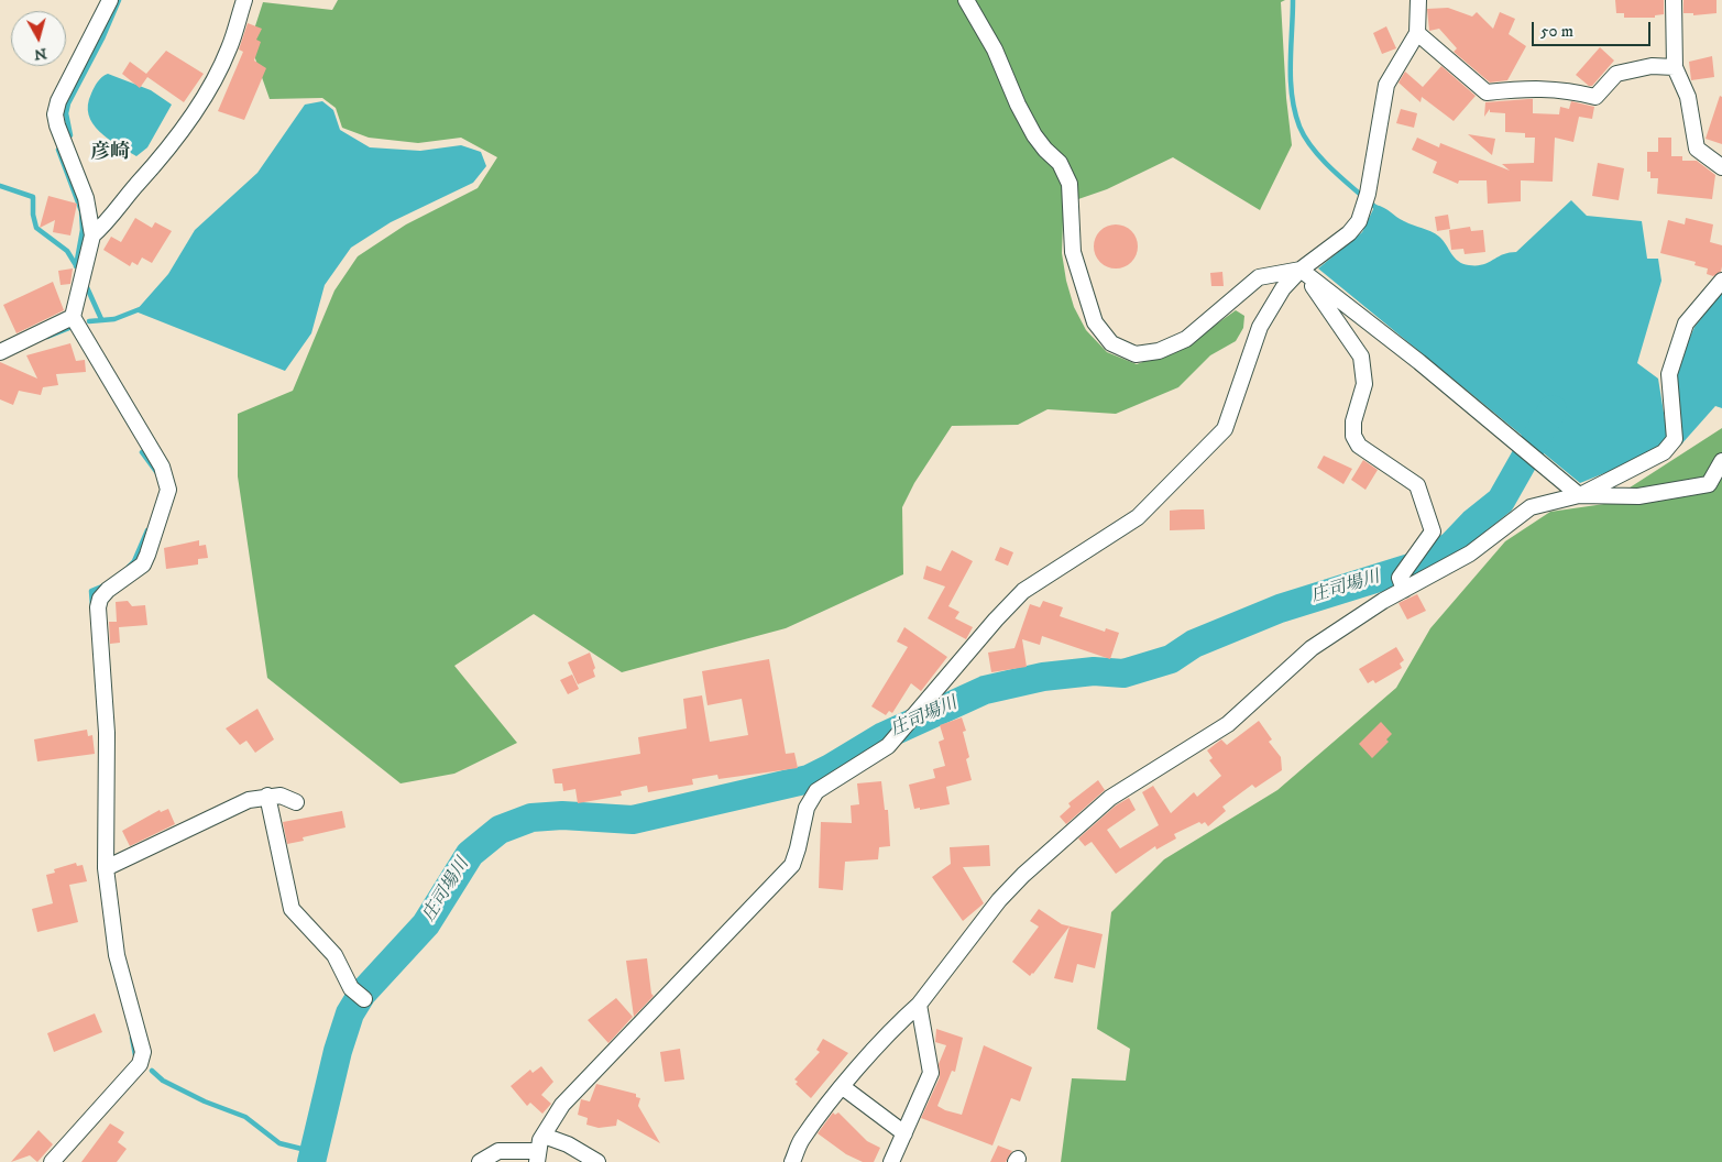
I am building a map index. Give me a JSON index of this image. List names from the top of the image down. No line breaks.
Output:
{"districts":["彦崎"],"water":["庄司場川"],"scale_bar":"50 m","north":"bottom"}
